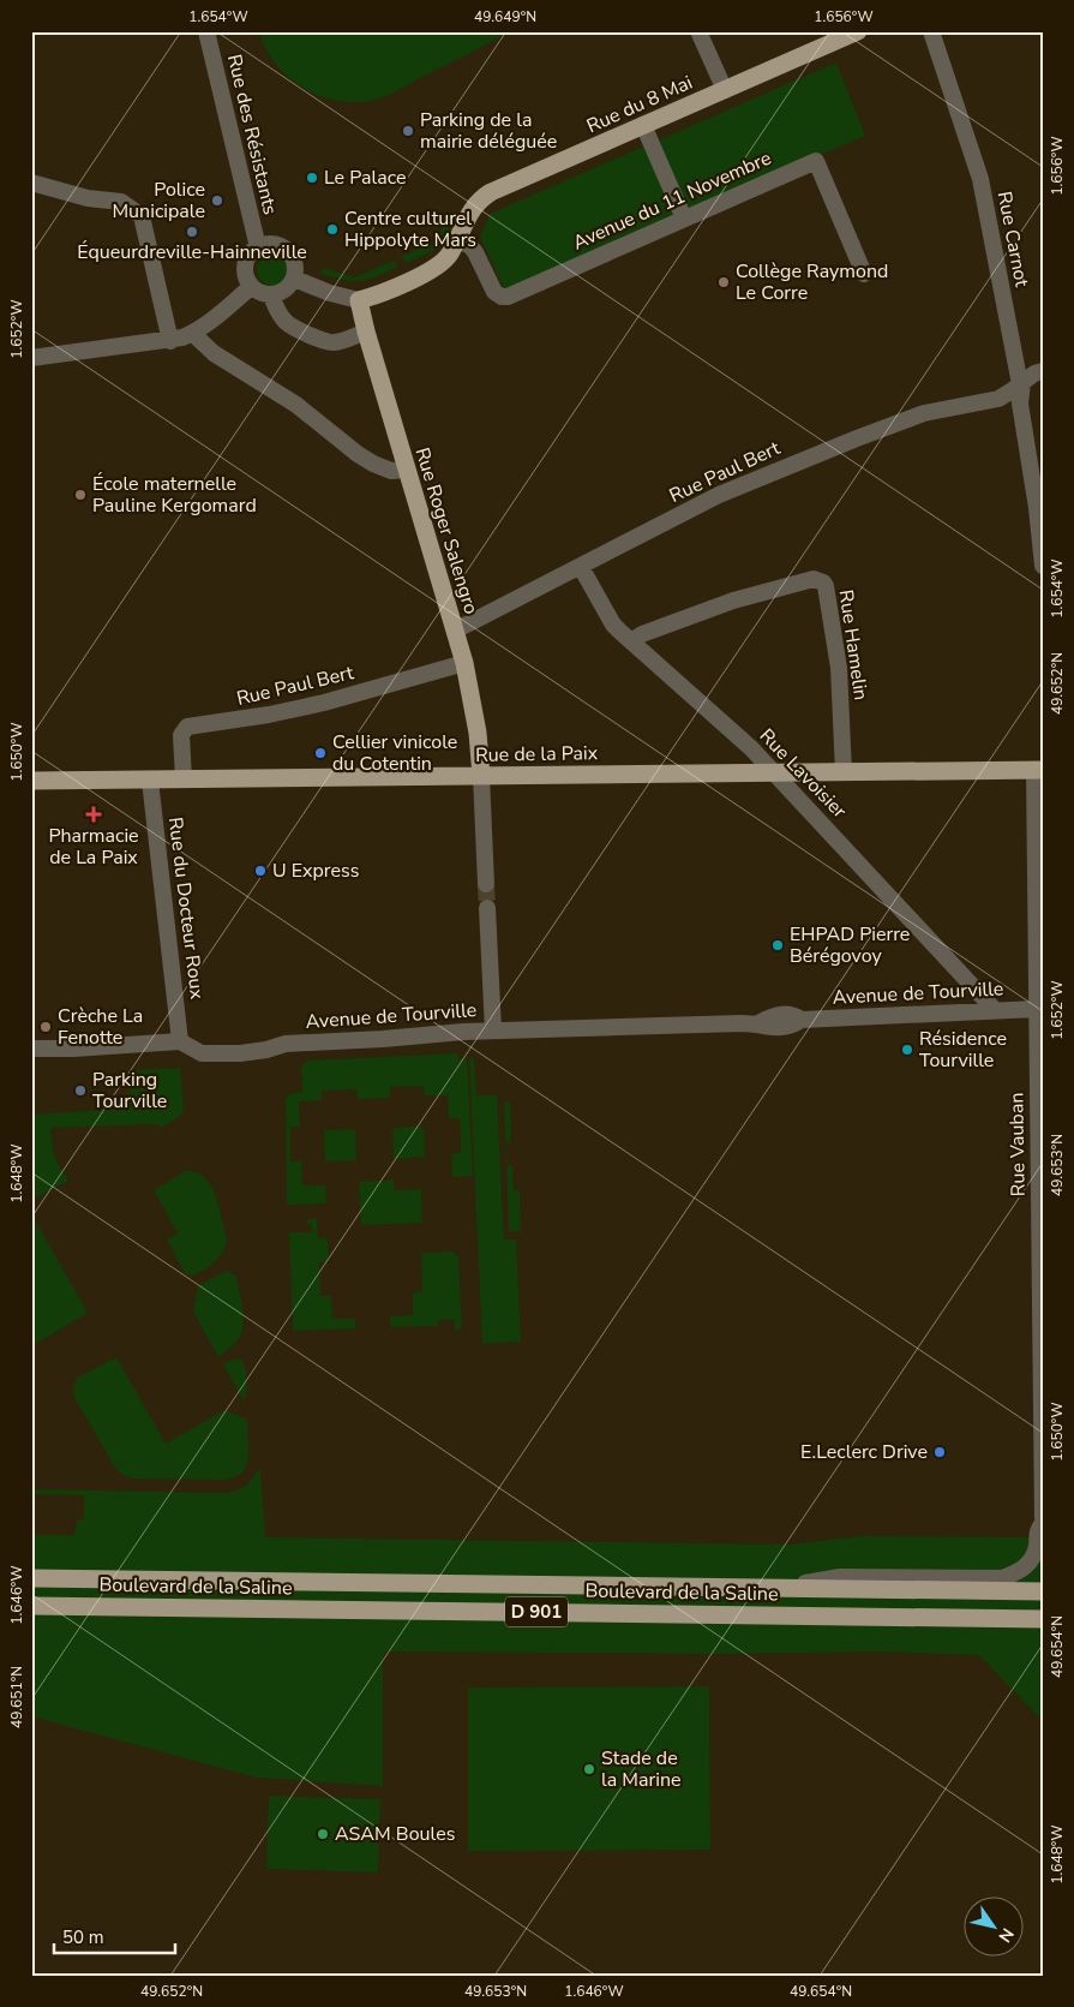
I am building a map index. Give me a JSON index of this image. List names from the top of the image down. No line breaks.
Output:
{"streets":{"main road":["Rue du 8 Mai","Rue Roger Salengro","Rue de la Paix","Boulevard de la Saline","D 901"],"street":["Rue des Résistants","Avenue du 11 Novembre","Rue Carnot","Rue Paul Bert","Rue Hamelin","Rue Lavoisier","Rue du Docteur Roux","Avenue de Tourville","Rue Vauban"]},"crossings":[["Rue du 8 Mai","Avenue du 11 Novembre"],["Rue du 8 Mai","Rue Roger Salengro"],["Rue Carnot","Rue Paul Bert"],["Rue Paul Bert","Rue Roger Salengro"],["Rue Paul Bert","Rue de la Paix"],["Rue Paul Bert","Rue Lavoisier"],["Rue Roger Salengro","Rue de la Paix"],["Rue Hamelin","Rue de la Paix"],["Rue Hamelin","Rue Lavoisier"],["Rue de la Paix","Rue Lavoisier"],["Rue de la Paix","Rue du Docteur Roux"],["Rue de la Paix","Rue Vauban"],["Rue Lavoisier","Avenue de Tourville"],["Rue du Docteur Roux","Avenue de Tourville"],["Avenue de Tourville","Rue Vauban"],["Rue Vauban","Boulevard de la Saline"]],"places":{"other":["Parking de la mairie déléguée","Le Palace","Police Municipale","Centre culturel Hippolyte Mars","Équeurdreville-Hainneville","Collège Raymond Le Corre","École maternelle Pauline Kergomard","Cellier vinicole du Cotentin","U Express","EHPAD Pierre Bérégovoy","Crèche La Fenotte","Résidence Tourville","Parking Tourville","E.Leclerc Drive","Stade de la Marine","ASAM Boules"],"health":["Pharmacie de La Paix"]},"scale_bar":"50 m","north":"bottom right","coordinates":["1.654°W","49.649°N","1.656°W","1.652°W","49.652°N","1.650°W","49.653°N","1.648°W","1.646°W","49.654°N","49.651°N"]}
